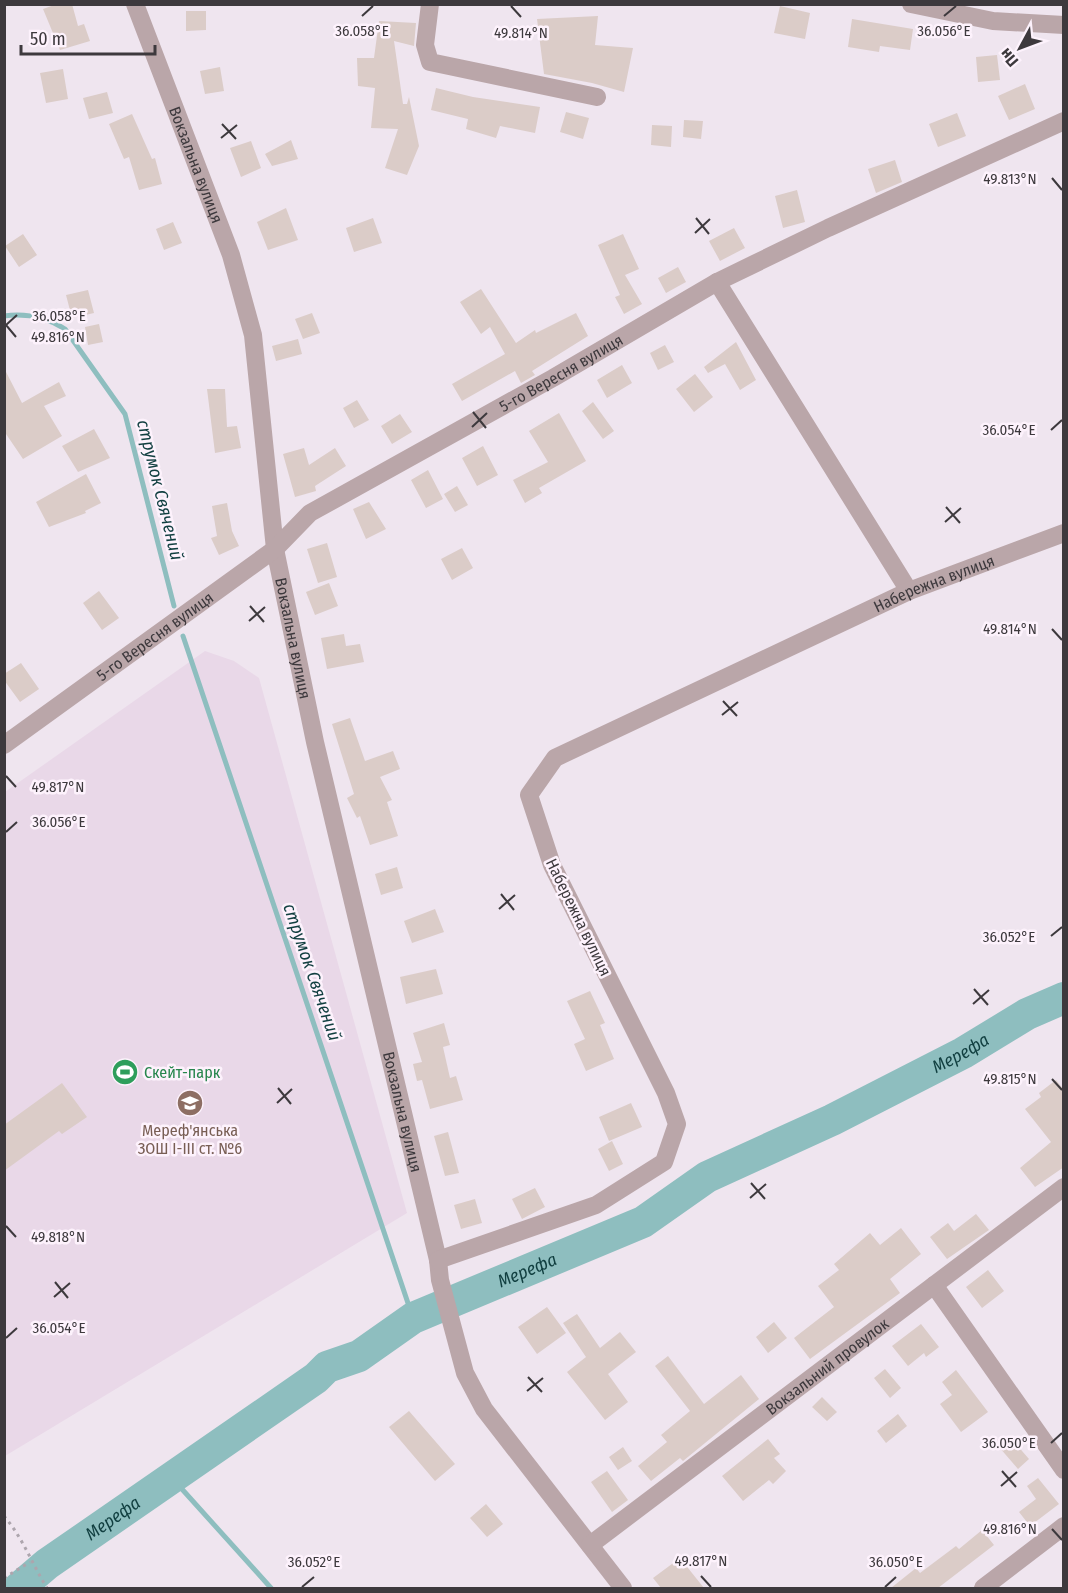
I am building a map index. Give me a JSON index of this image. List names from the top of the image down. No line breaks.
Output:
{"streets":{"street":["Вокзальна вулиця","5-го Вересня вулиця","Набережна вулиця","Вокзальний провулок"]},"crossings":[["Вокзальна вулиця","5-го Вересня вулиця"],["Вокзальна вулиця","Набережна вулиця"],["Вокзальна вулиця","Вокзальний провулок"]],"water":["струмок Свячений","Мерефа"],"places":{"sports":["Скейт-парк"],"school or university":["Мереф'янська ЗОШ І-ІІІ ст. №6"]},"scale_bar":"50 m","north":"bottom left","coordinates":["36.058°E","36.056°E","49.814°N","49.813°N","49.816°N","36.054°E","49.817°N","36.052°E","49.815°N","49.818°N","36.050°E"]}
